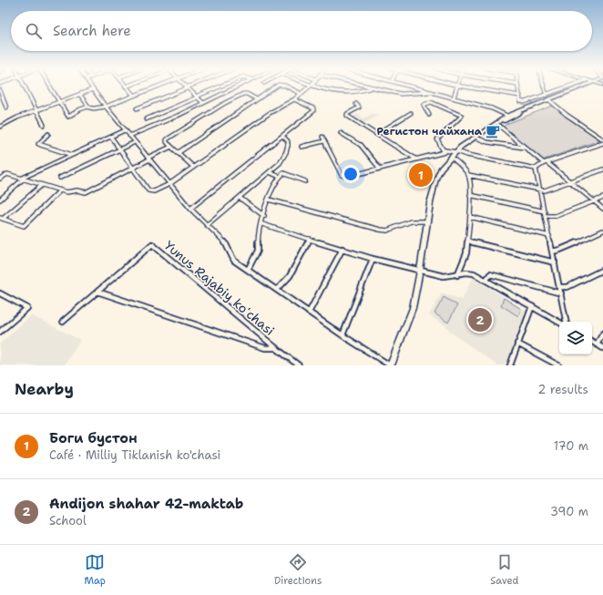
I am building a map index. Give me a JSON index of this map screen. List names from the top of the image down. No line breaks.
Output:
{"streets":{"street":["Yunus Rajabiy koʻchasi"]},"places":{"cafe":["Регистон чайхана"]},"page":{"search":"Search here","pins":["1","2"],"heading":["Nearby","2 results"],"list":[{"mark":"1","name":"Боги бустон","note":"Café · Milliy Tiklanish ko'chasi","value":"170 m"},{"mark":"2","name":"Andijon shahar 42-maktab","note":"School","value":"390 m"}],"nav":["Map","Directions","Saved"]}}
